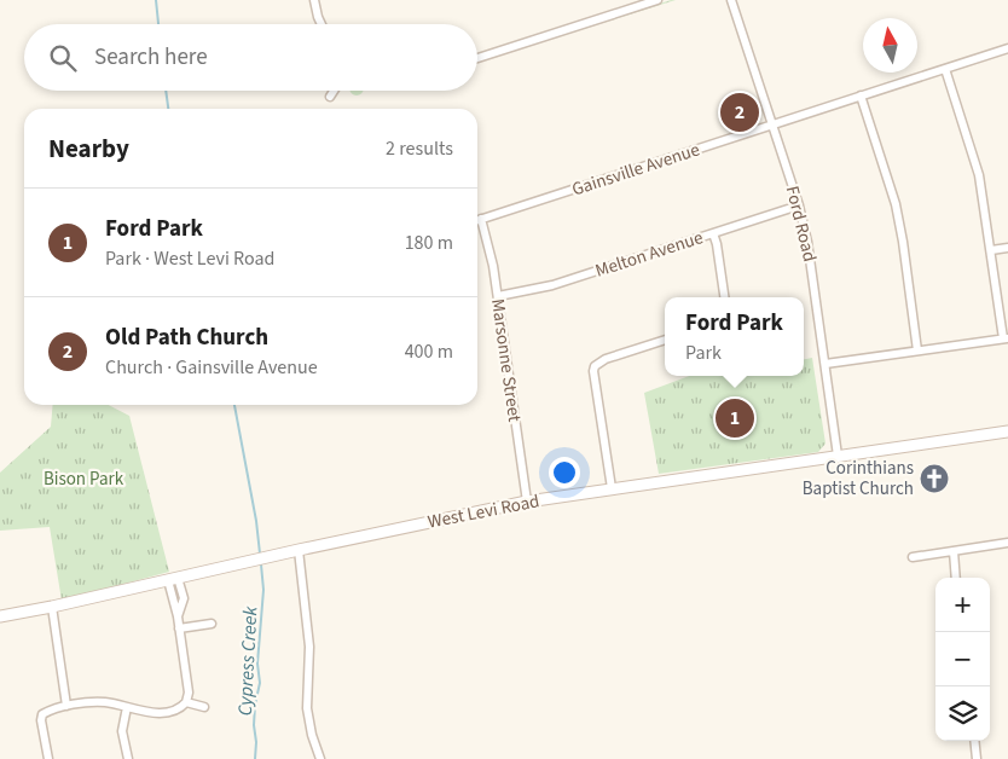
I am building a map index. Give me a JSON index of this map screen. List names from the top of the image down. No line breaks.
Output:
{"streets":{"street":["Gainsville Avenue","Ford Road","Melton Avenue","Marsonne Street","West Levi Road"]},"crossings":[["Gainsville Avenue","Ford Road"],["Gainsville Avenue","Marsonne Street"],["Ford Road","Melton Avenue"],["Ford Road","West Levi Road"],["Melton Avenue","Marsonne Street"],["Marsonne Street","West Levi Road"]],"water":["Cypress Creek"],"parks":["Bison Park"],"places":{"church":["Corinthians Baptist Church"]},"north":"top","page":{"search":"Search here","pins":["2","1"],"heading":["Nearby","2 results"],"list":[{"mark":"1","name":"Ford Park","note":"Park · West Levi Road","value":"180 m"},{"mark":"2","name":"Old Path Church","note":"Church · Gainsville Avenue","value":"400 m"}],"popup":["Ford Park","Park"],"map_buttons":["+","−"]}}
